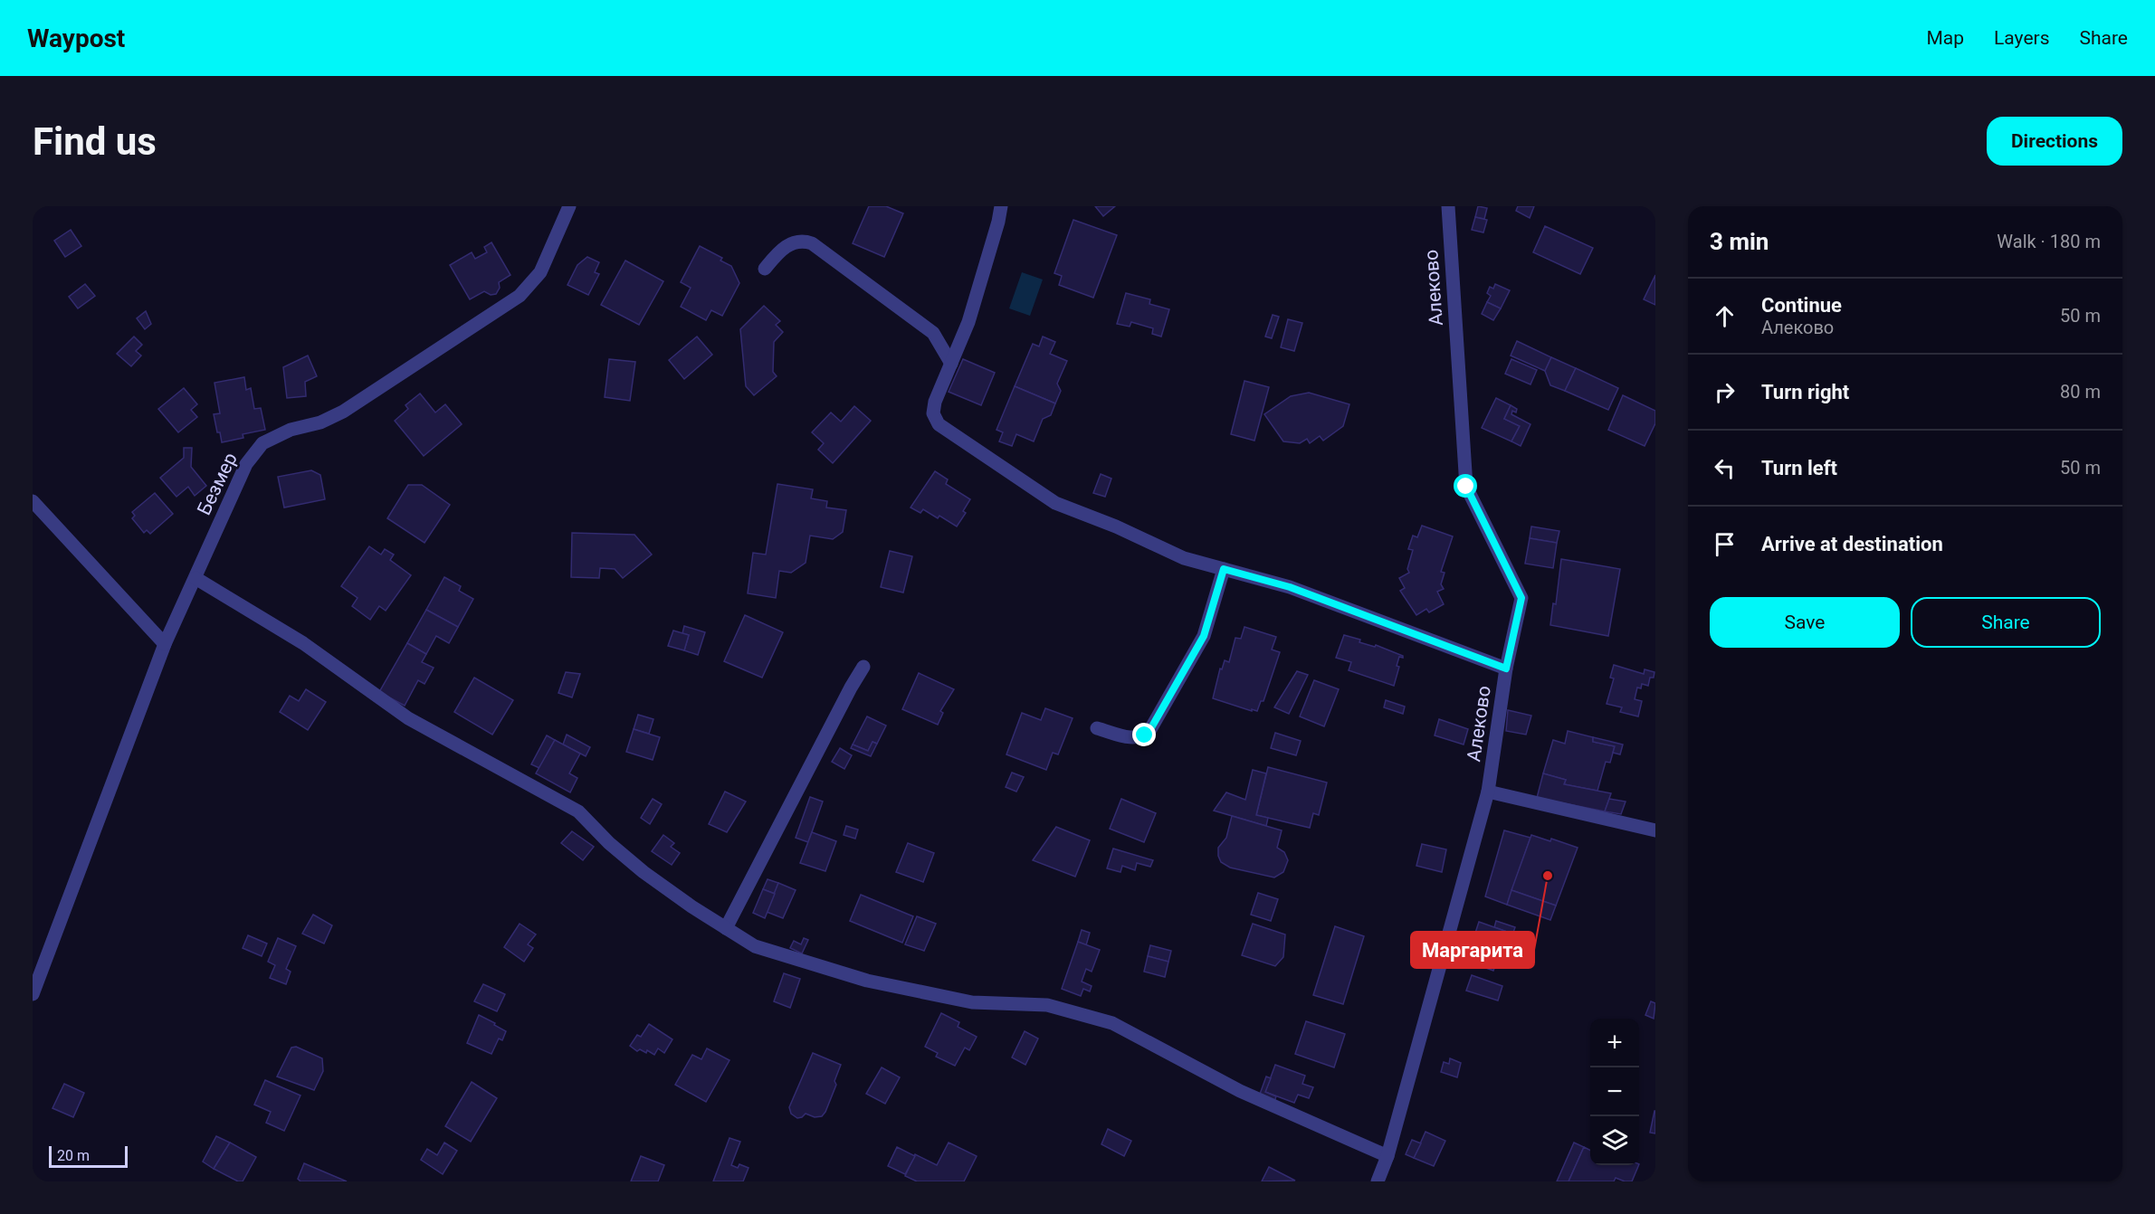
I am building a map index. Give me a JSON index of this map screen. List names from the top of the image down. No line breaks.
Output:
{"streets":{"street":["Алеково","Безмер"]},"places":["Маргарита"],"scale_bar":"20 m","page":{"header":"Waypost","nav":["Map","Layers","Share"],"buttons":["Directions",["Save","Share"]],"title":"Find us","heading":["3 min","Walk · 180 m"],"list":[["Continue","Алеково","50 m"],["Turn right","80 m"],["Turn left","50 m"],"Arrive at destination"],"map_buttons":["+","−"],"scale":"20 m"}}
